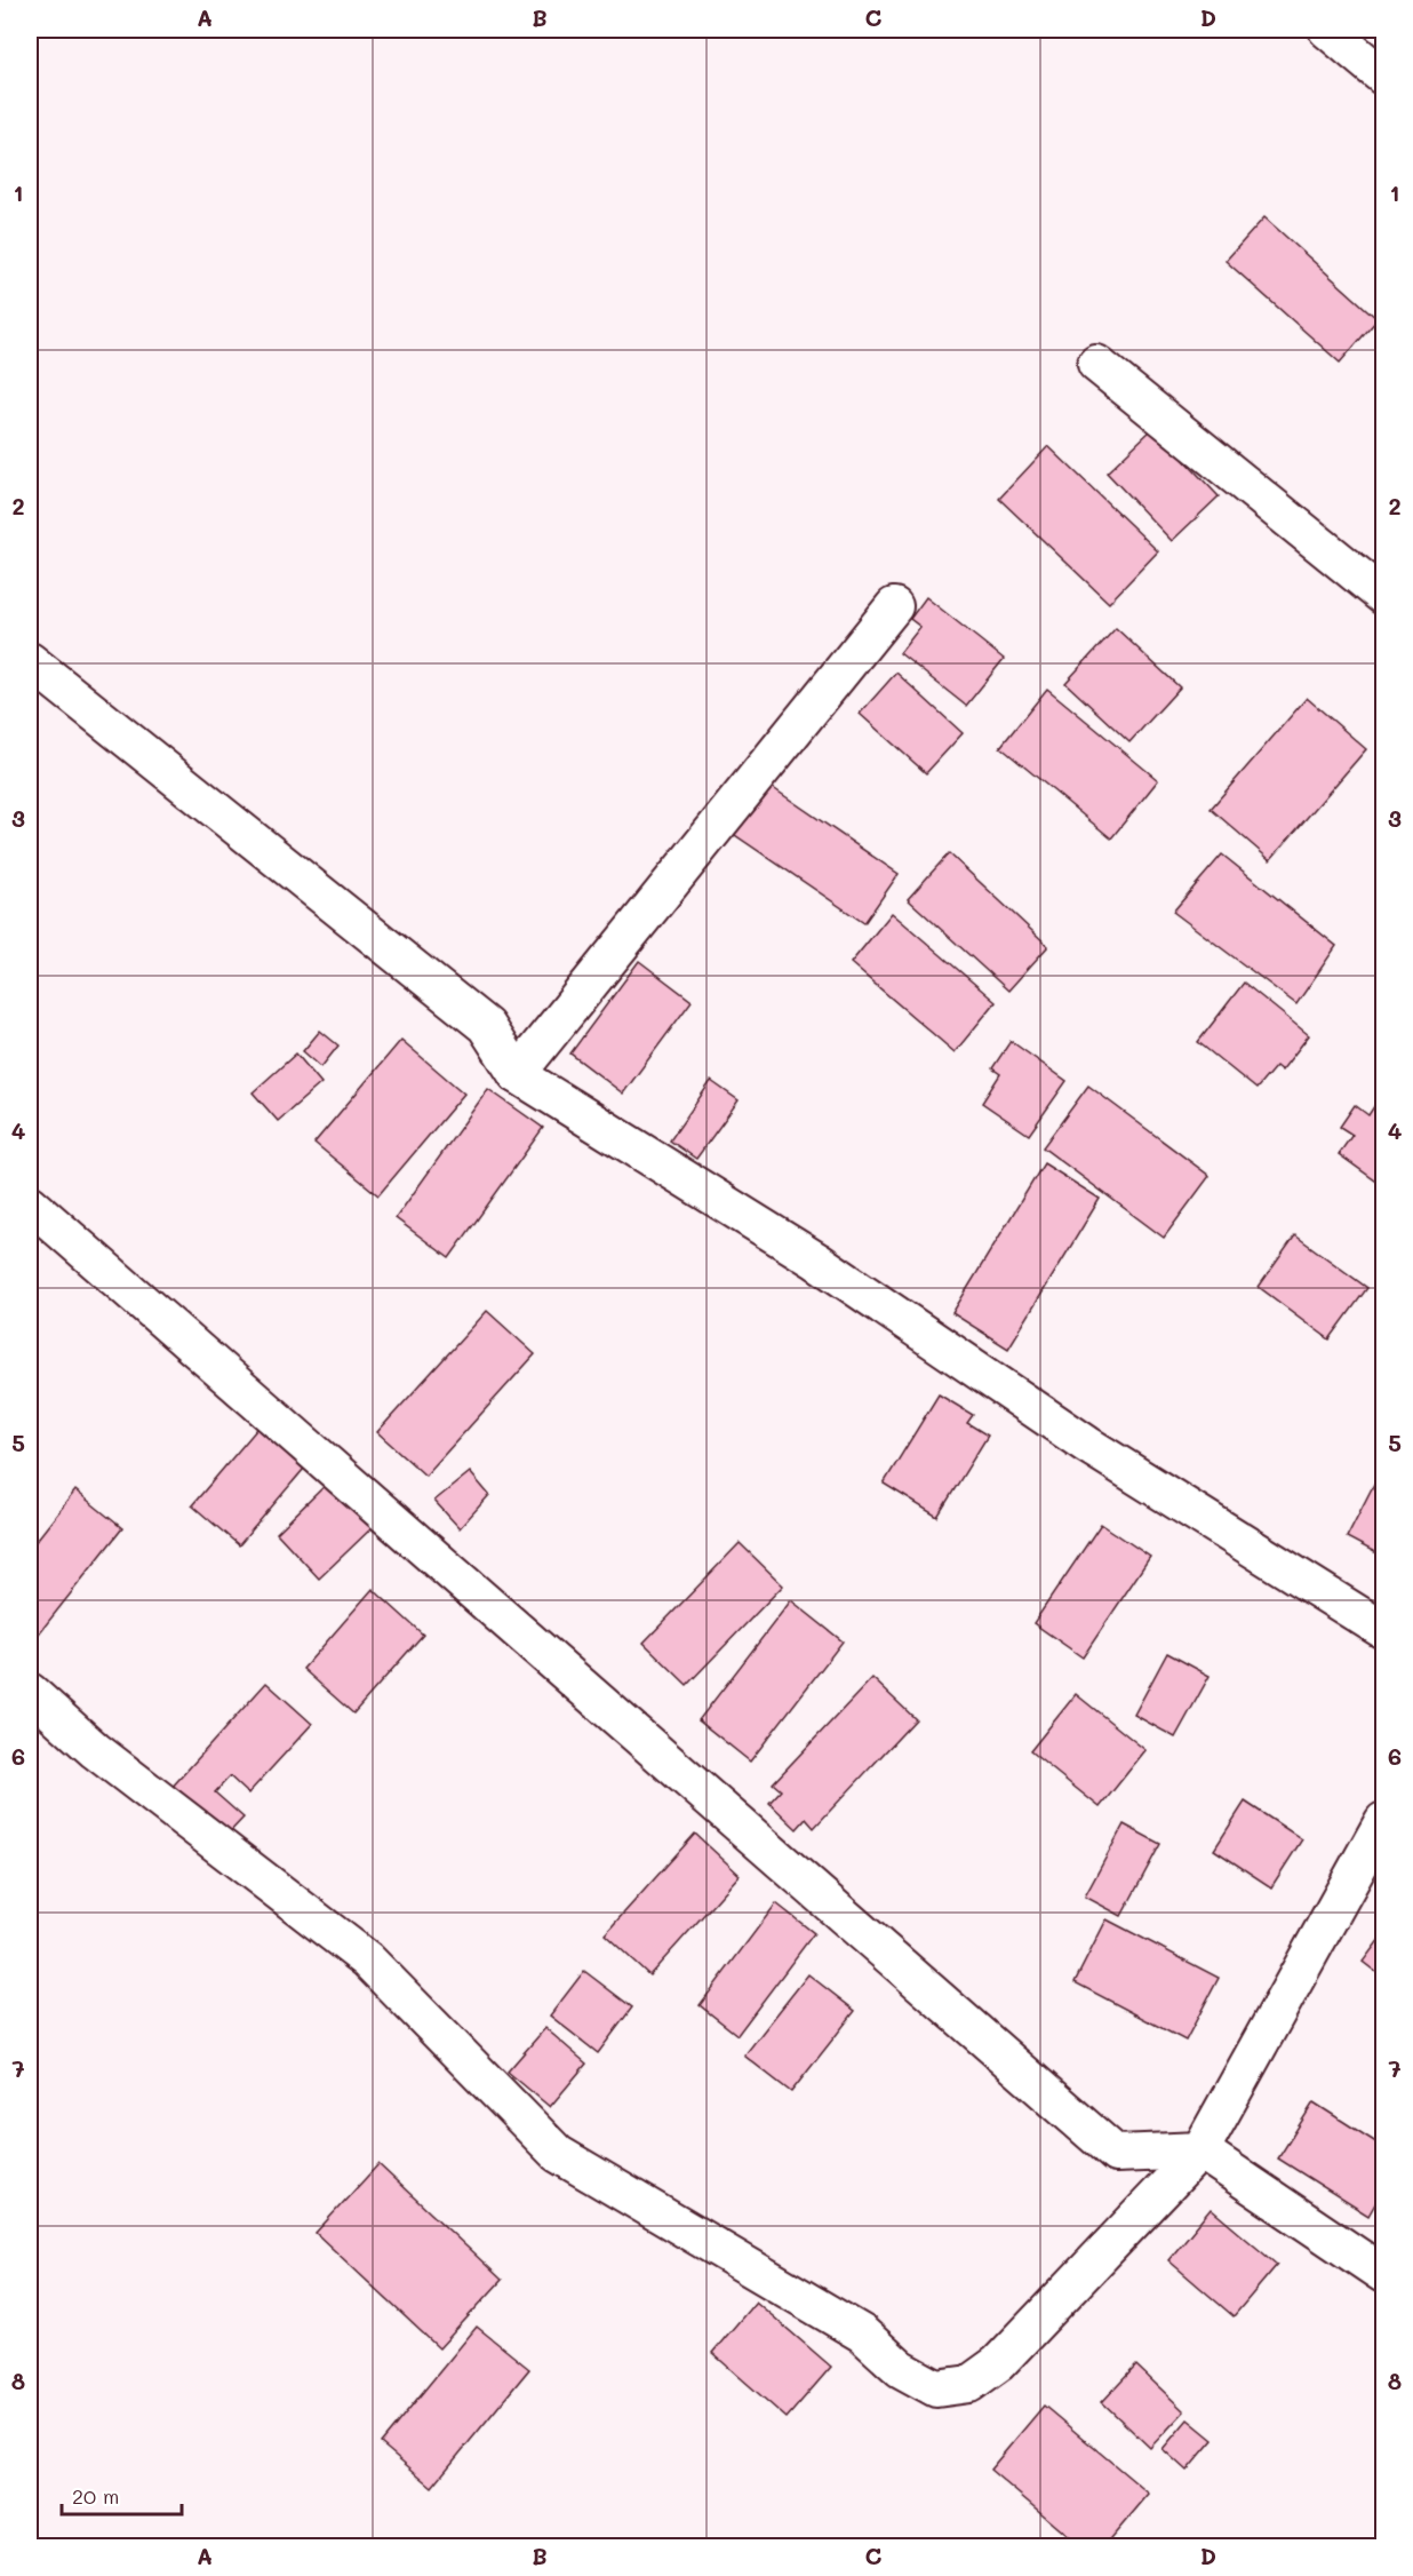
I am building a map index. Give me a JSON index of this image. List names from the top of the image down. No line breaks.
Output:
{"scale_bar":"20 m","grid":{"columns":["A","B","C","D"],"rows":["1","2","3","4","5","6","7","8"]}}
